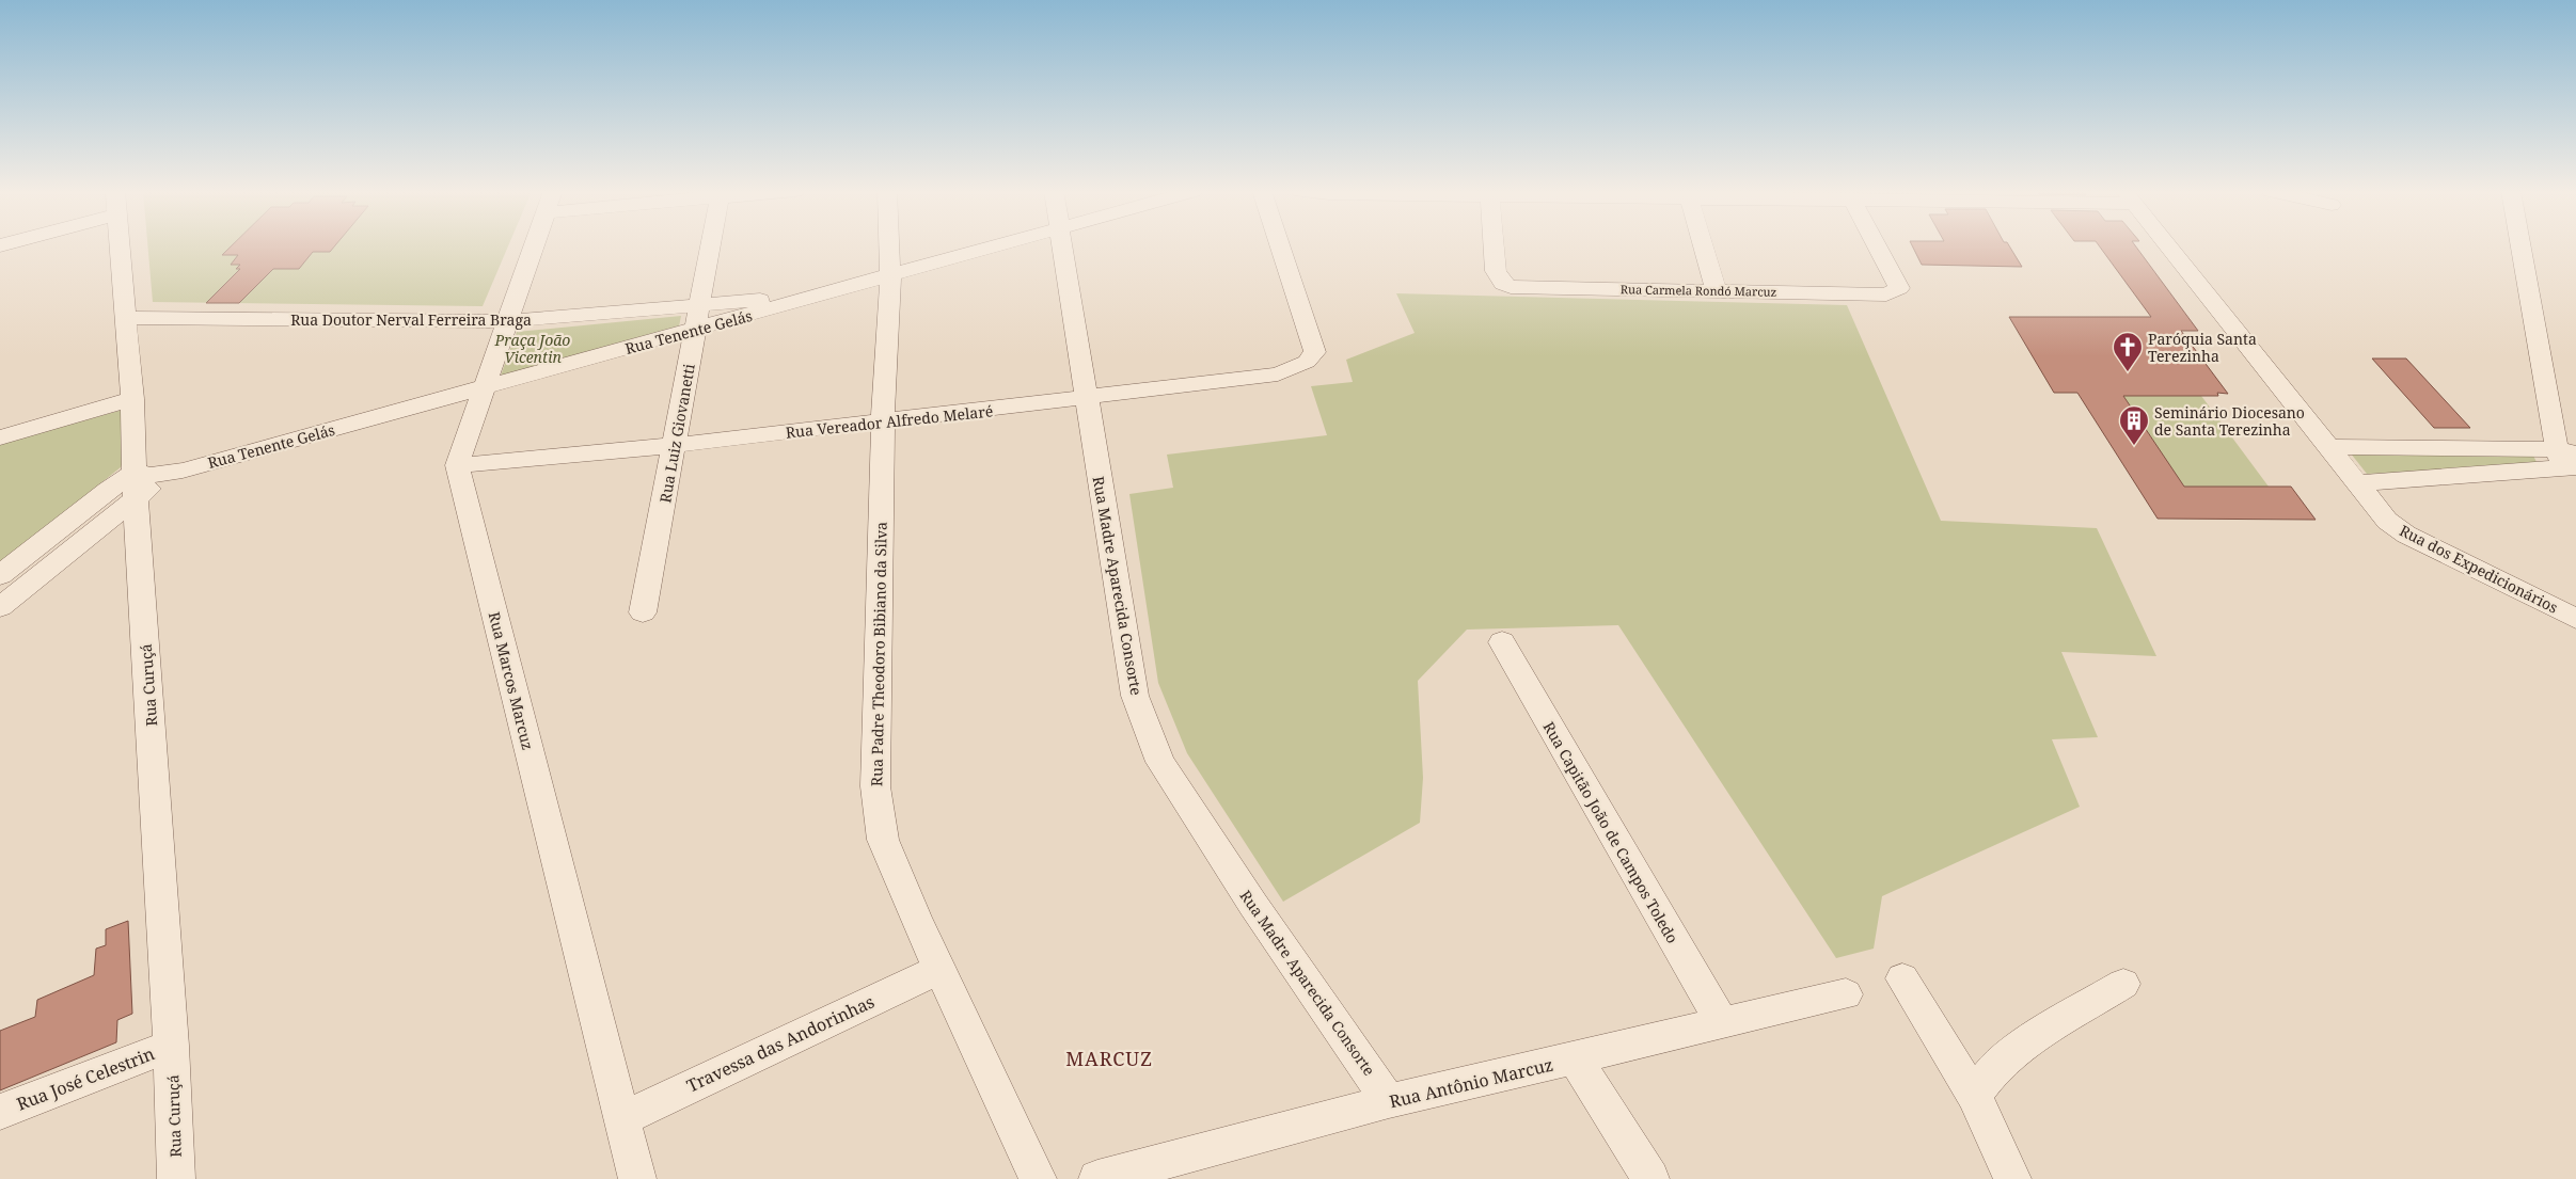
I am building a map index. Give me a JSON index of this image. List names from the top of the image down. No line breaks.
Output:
{"streets":{"street":["Rua Carmela Rondó Marcuz","Rua Doutor Nerval Ferreira Braga","Rua Tenente Gelás","Rua Vereador Alfredo Melaré","Rua Luiz Giovanetti","Rua dos Expedicionários","Rua Madre Aparecida Consorte","Rua Padre Theodoro Bibiano da Silva","Rua Marcos Marcuz","Rua Curuçá","Rua Capitão João de Campos Toledo","Travessa das Andorinhas","Rua José Celestrin","Rua Antônio Marcuz"]},"crossings":[["Rua Doutor Nerval Ferreira Braga","Rua Tenente Gelás"],["Rua Doutor Nerval Ferreira Braga","Rua Luiz Giovanetti"],["Rua Doutor Nerval Ferreira Braga","Rua Curuçá"],["Rua Tenente Gelás","Rua Luiz Giovanetti"],["Rua Tenente Gelás","Rua Padre Theodoro Bibiano da Silva"],["Rua Tenente Gelás","Rua Curuçá"],["Rua Vereador Alfredo Melaré","Rua Luiz Giovanetti"],["Rua Vereador Alfredo Melaré","Rua Madre Aparecida Consorte"],["Rua Vereador Alfredo Melaré","Rua Padre Theodoro Bibiano da Silva"],["Rua Vereador Alfredo Melaré","Rua Marcos Marcuz"],["Rua Madre Aparecida Consorte","Rua Antônio Marcuz"],["Rua Padre Theodoro Bibiano da Silva","Travessa das Andorinhas"],["Rua Marcos Marcuz","Travessa das Andorinhas"],["Rua Curuçá","Rua José Celestrin"],["Rua Capitão João de Campos Toledo","Rua Antônio Marcuz"]],"districts":["MARCUZ"],"parks":["Praça João Vicentin"],"places":{"church":["Paróquia Santa Terezinha"],"building":["Seminário Diocesano de Santa Terezinha"]}}
